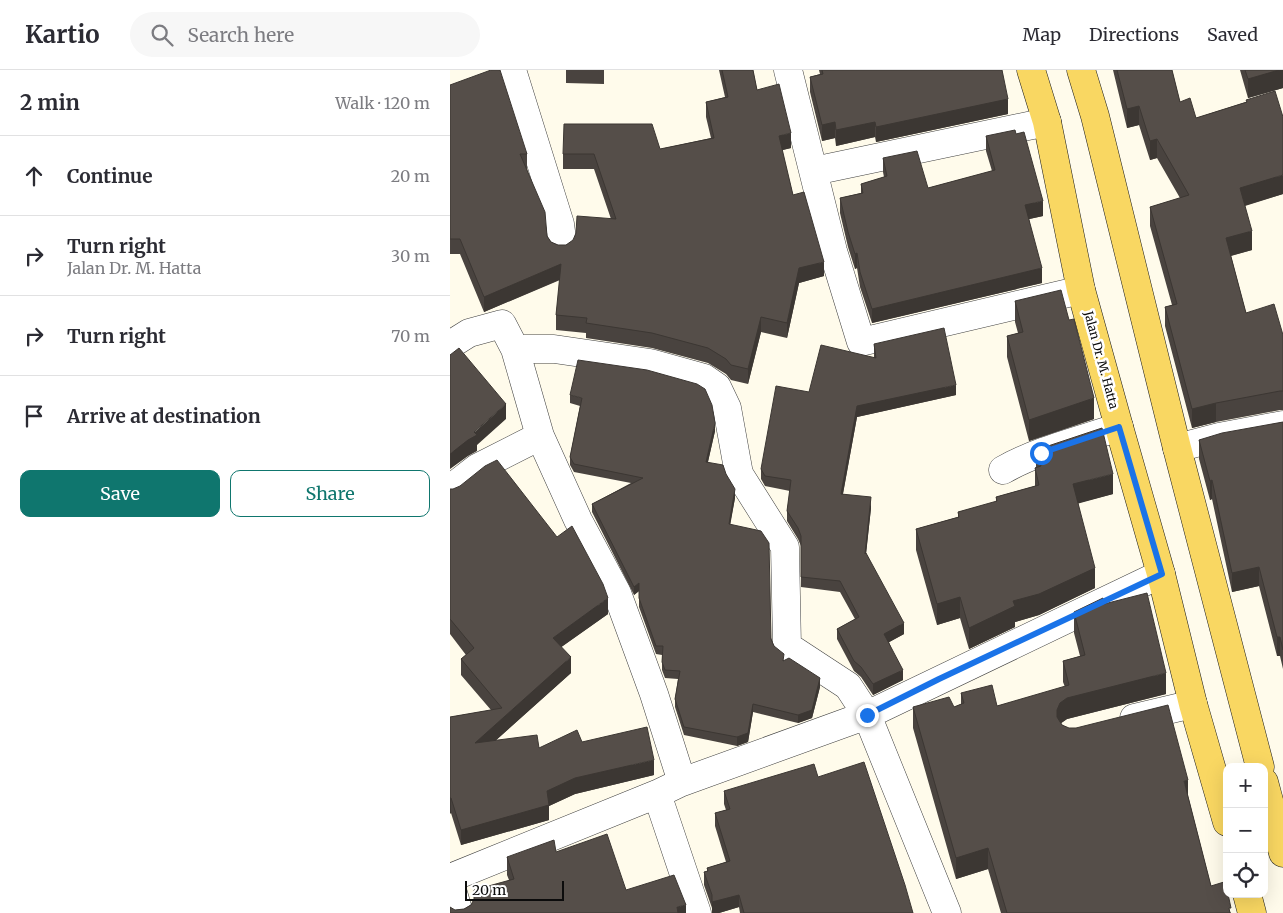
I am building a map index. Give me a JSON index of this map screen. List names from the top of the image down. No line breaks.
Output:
{"streets":{"main road":["Jalan Dr. M. Hatta"]},"scale_bar":"20 m","page":{"header":"Kartio","search":"Search here","nav":["Map","Directions","Saved"],"heading":["2 min","Walk · 120 m"],"list":[["Continue","20 m"],["Turn right","Jalan Dr. M. Hatta","30 m"],["Turn right","70 m"],"Arrive at destination"],"buttons":["Save","Share"],"map_buttons":["+","−"],"scale":"20 m"}}
